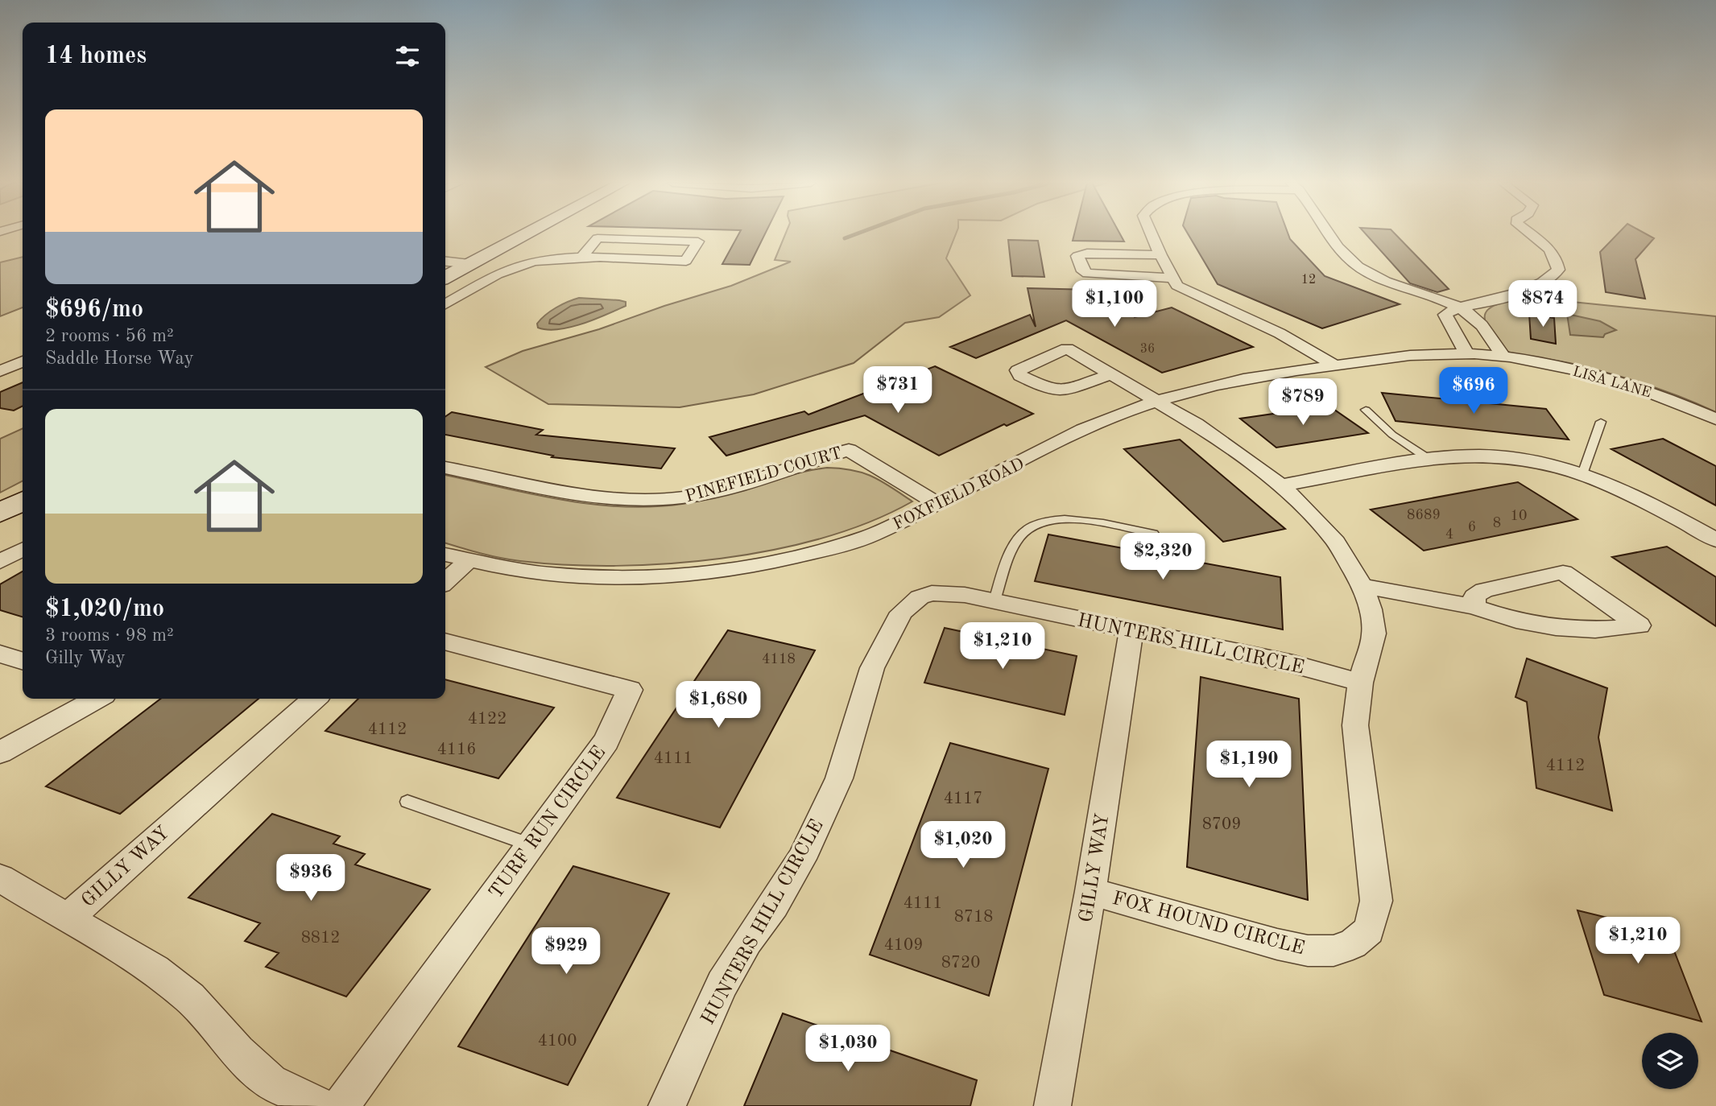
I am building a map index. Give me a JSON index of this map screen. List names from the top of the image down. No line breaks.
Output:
{"streets":{"street":["LISA LANE","PINEFIELD COURT","FOXFIELD ROAD","HUNTERS HILL CIRCLE","TURF RUN CIRCLE","GILLY WAY","FOX HOUND CIRCLE"]},"crossings":[["LISA LANE","FOXFIELD ROAD"],["PINEFIELD COURT","FOXFIELD ROAD"],["FOXFIELD ROAD","FOX HOUND CIRCLE"],["HUNTERS HILL CIRCLE","GILLY WAY"],["HUNTERS HILL CIRCLE","FOX HOUND CIRCLE"],["GILLY WAY","FOX HOUND CIRCLE"]],"house_numbers":["12","36","8689","10","8","6","4","4118","4122","4112","4116","4111","4112","4117","8709","4111","8718","8812","4109","8720","4100"],"page":{"heading":"14 homes","list":[{"name":"$696/mo","note":"2 rooms · 56 m² · Saddle Horse Way"},{"name":"$1,020/mo","note":"3 rooms · 98 m² · Gilly Way"}],"price":["$1,100","$874","$731","$696","$789","$2,320","$1,210","$1,680","$1,190","$1,020","$936","$1,210","$929","$1,030"]}}
